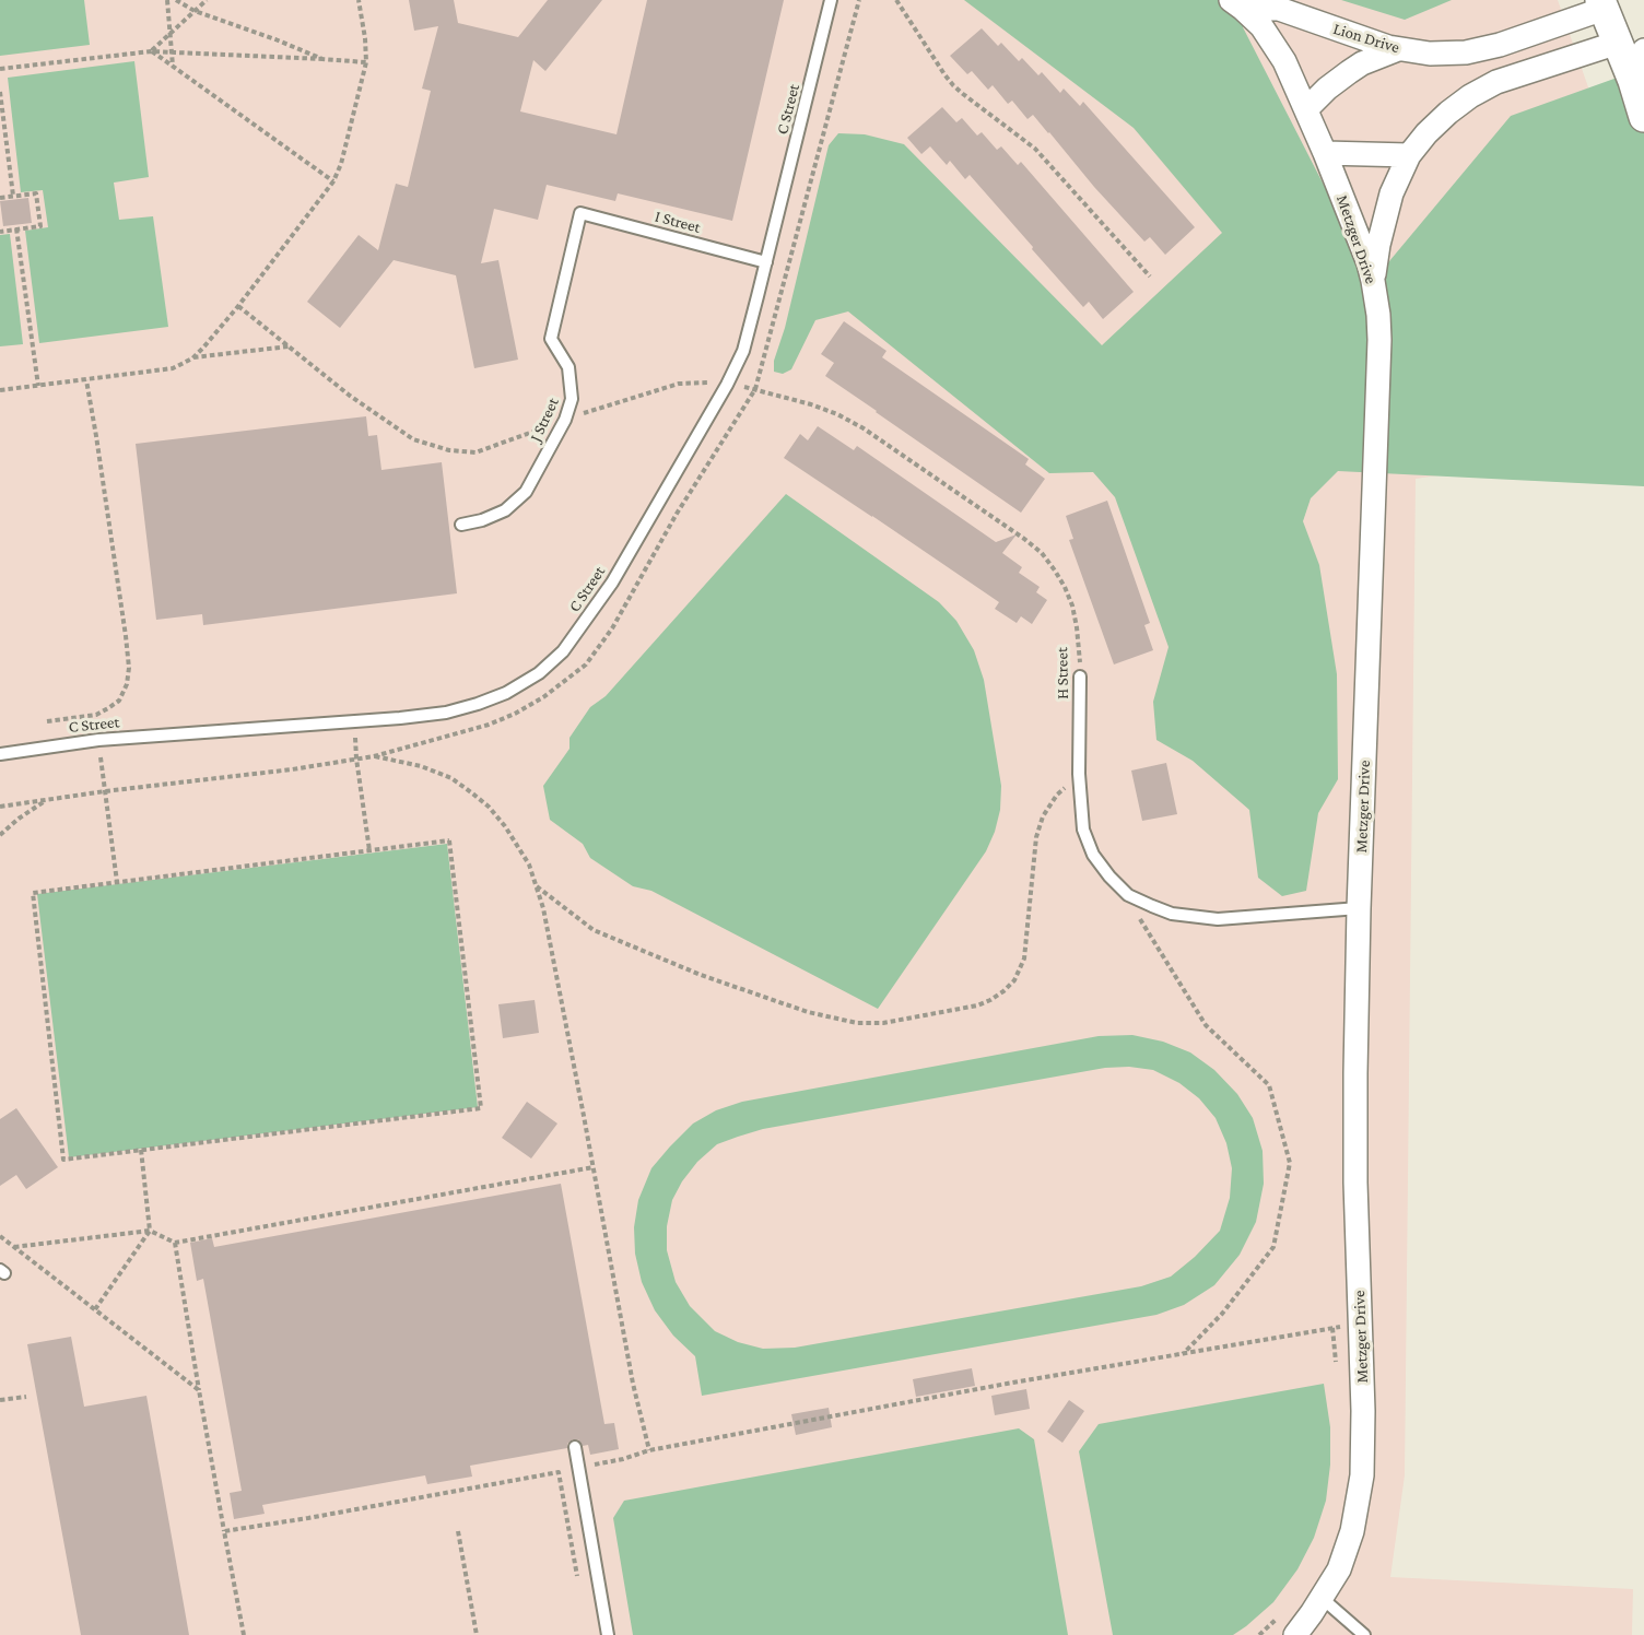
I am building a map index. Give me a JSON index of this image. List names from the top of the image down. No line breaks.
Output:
{"streets":{"street":["Lion Drive","Metzger Drive"],"lane":["C Street","I Street","J Street","H Street"]},"crossings":[["Lion Drive","Metzger Drive"],["C Street","I Street"],["I Street","J Street"],["Metzger Drive","H Street"]]}
